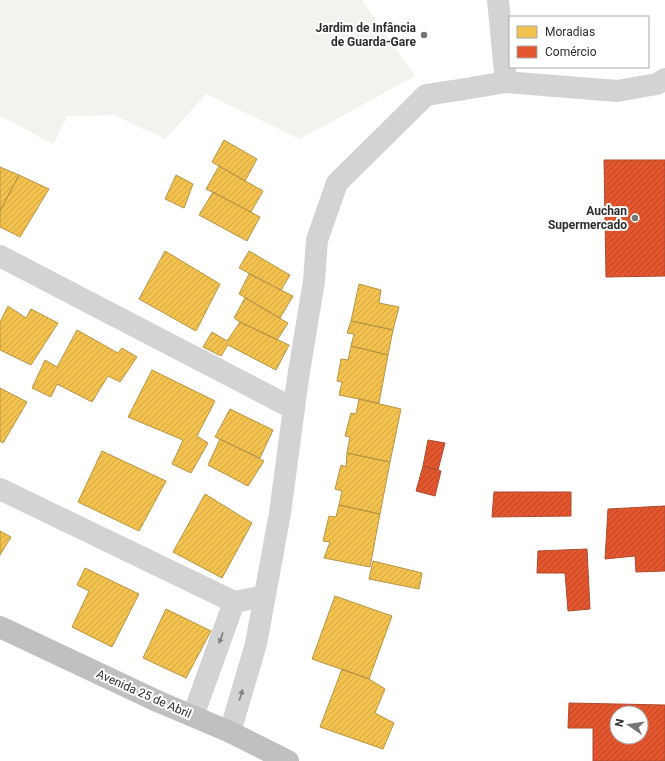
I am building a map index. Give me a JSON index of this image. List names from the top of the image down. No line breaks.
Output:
{"streets":{"highway":["Avenida 25 de Abril"]},"places":["Jardim de Infância de Guarda-Gare","Auchan Supermercado"],"legend":["Moradias","Comércio"],"north":"left"}
